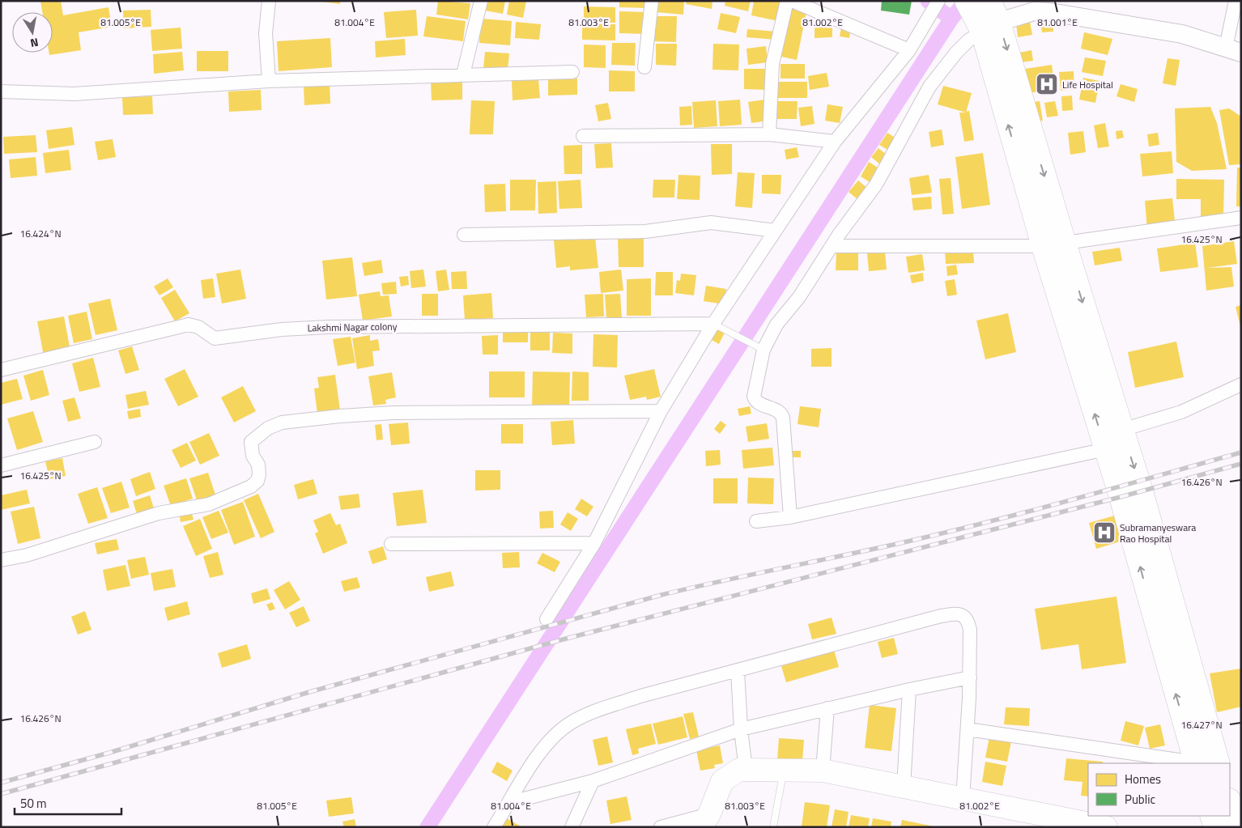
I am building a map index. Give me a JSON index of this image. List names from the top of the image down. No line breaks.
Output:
{"streets":{"street":["Lakshmi Nagar colony"]},"places":{"hospital":["Life Hospital","Subramanyeswara Rao Hospital"]},"legend":["Homes","Public"],"scale_bar":"50 m","north":"bottom","coordinates":["81.005°E","81.004°E","81.003°E","81.002°E","81.001°E","16.424°N","16.425°N","16.426°N","16.427°N"]}
